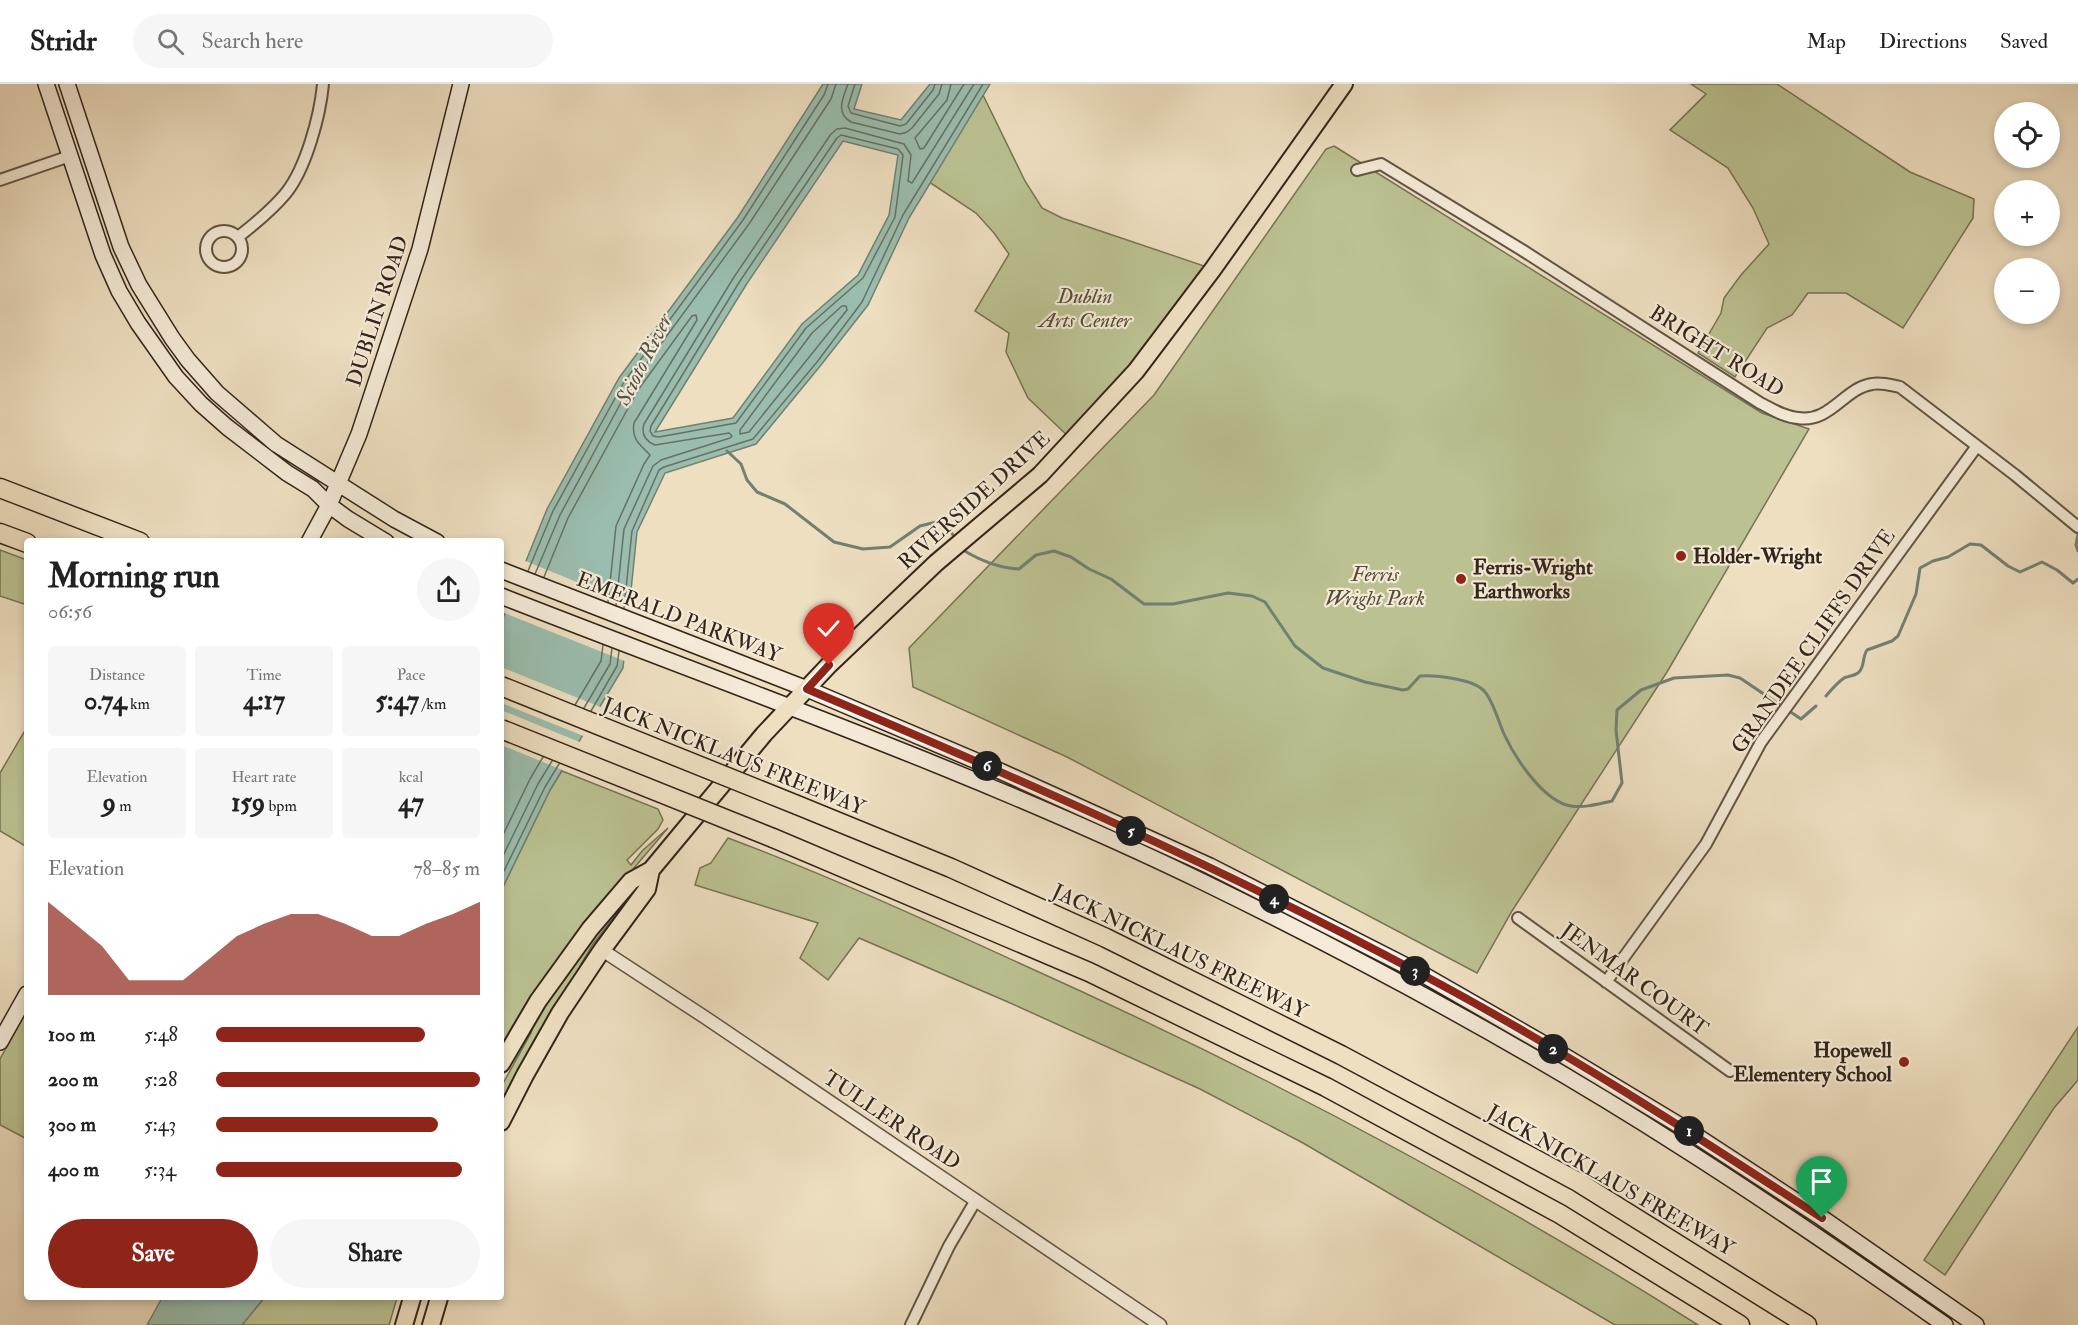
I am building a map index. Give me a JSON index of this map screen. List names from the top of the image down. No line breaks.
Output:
{"streets":{"highway":["JACK NICKLAUS FREEWAY"],"main road":["DUBLIN ROAD","RIVERSIDE DRIVE","EMERALD PARKWAY"],"street":["BRIGHT ROAD","GRANDEE CLIFFS DRIVE","JENMAR COURT","TULLER ROAD"]},"crossings":[["BRIGHT ROAD","GRANDEE CLIFFS DRIVE"],["RIVERSIDE DRIVE","EMERALD PARKWAY"],["RIVERSIDE DRIVE","TULLER ROAD"],["GRANDEE CLIFFS DRIVE","JENMAR COURT"]],"water":["Scioto River"],"parks":["Dublin Arts Center","Ferris Wright Park"],"places":["Holder-Wright","Ferris-Wright Earthworks","Hopewell Elementery School"],"page":{"header":"Stridr","search":"Search here","nav":["Map","Directions","Saved"],"map_buttons":["+","−"],"heading":["Morning run","06:56"],"stats":[["Distance","0.74 km"],["Time","4:17"],["Pace","5:47 /km"],["Elevation","9 m"],["Heart rate","159 bpm"],["kcal","47"]],"pins":["6","5","4","3","2","1"],"chart":["Elevation","78–85 m"],"list":[{"name":"100 m","note":"5:48"},{"name":"200 m","note":"5:28"},{"name":"300 m","note":"5:43"},{"name":"400 m","note":"5:34"}],"buttons":["Save","Share"]}}
